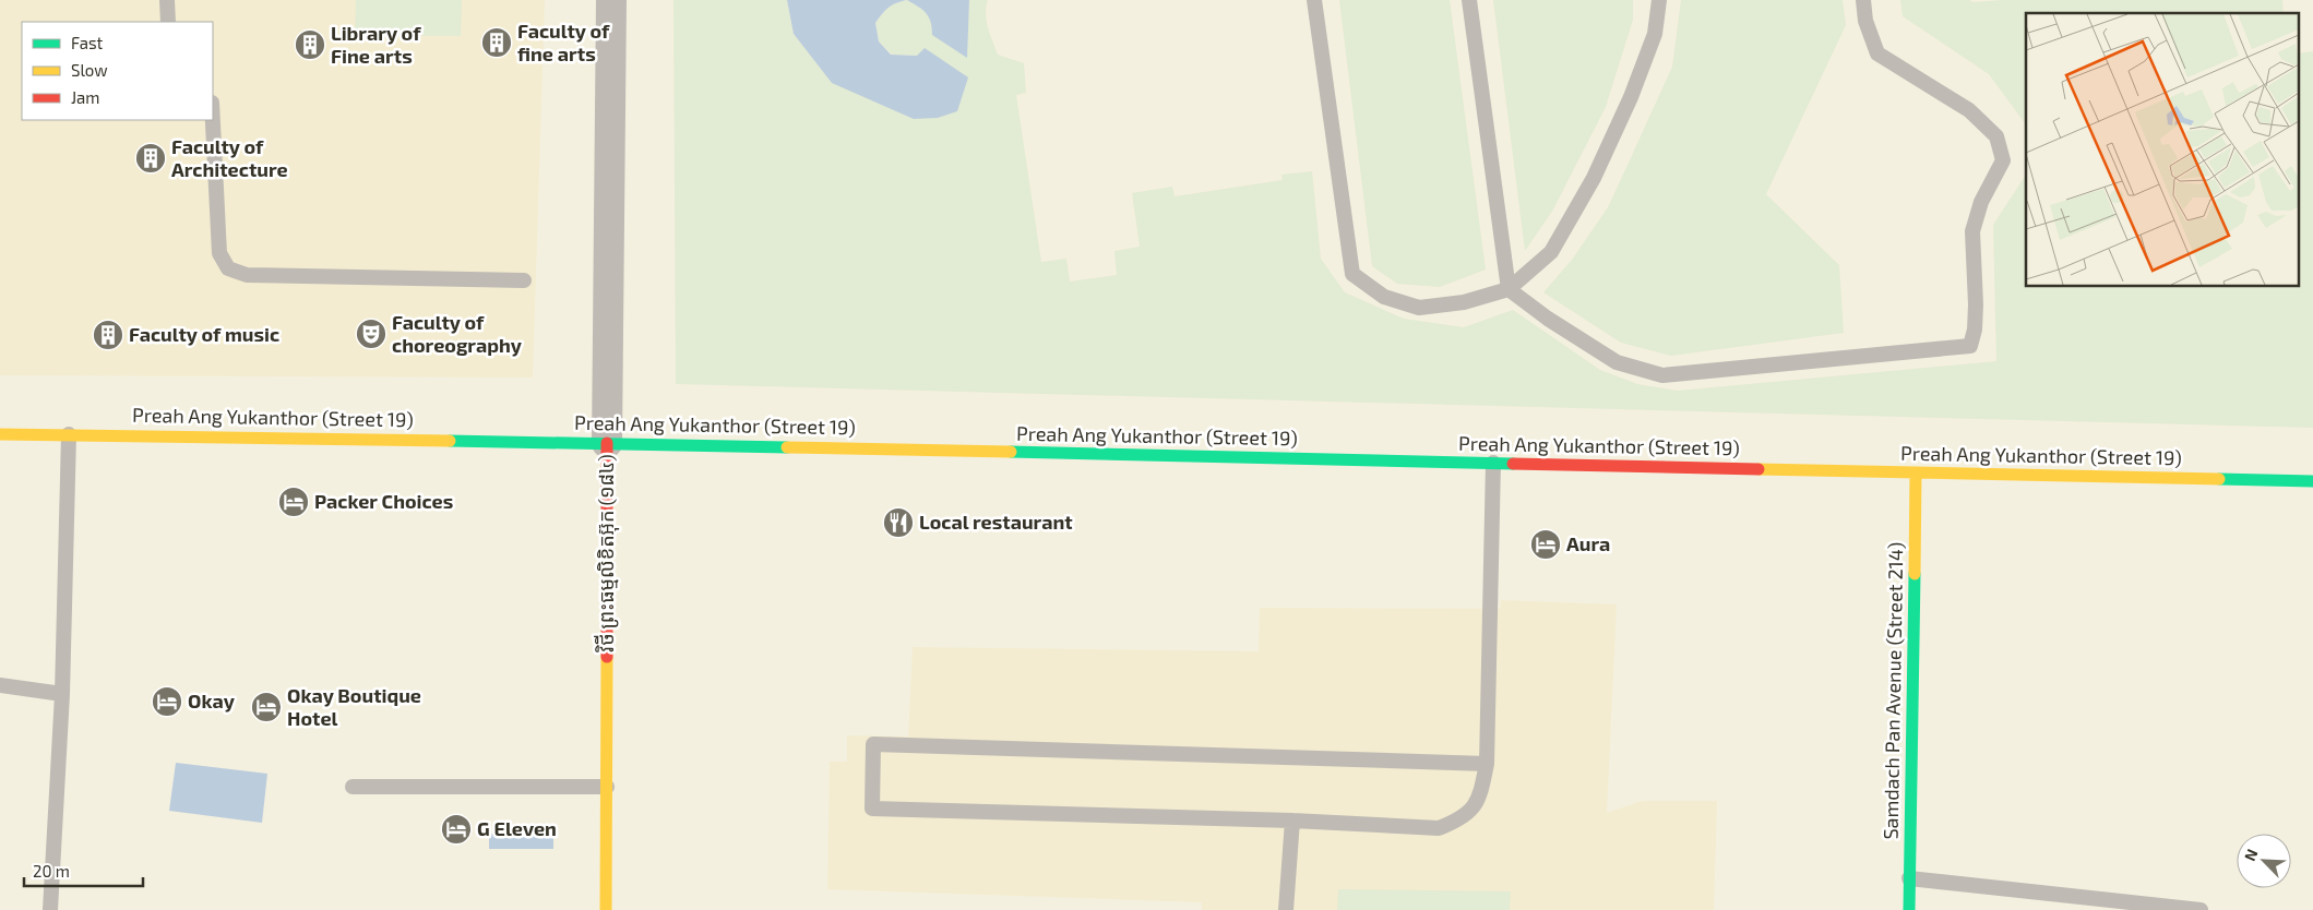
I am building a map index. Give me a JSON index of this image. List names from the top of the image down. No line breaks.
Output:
{"streets":{"street":["Preah Ang Yukanthor (Street 19)","វិថី ព្រះធម្មលិខិតអ៊ុក (១៨៤)","Samdach Pan Avenue (Street 214)"]},"crossings":[["Preah Ang Yukanthor (Street 19)","វិថី ព្រះធម្មលិខិតអ៊ុក (១៨៤)"],["Preah Ang Yukanthor (Street 19)","Samdach Pan Avenue (Street 214)"]],"places":{"building":["Faculty of fine arts","Library of Fine arts","Faculty of Architecture","Faculty of music"],"theatre":["Faculty of choreography"],"hotel":["Packer Choices","Aura","Okay","Okay Boutique Hotel","G Eleven"],"restaurant":["Local restaurant"]},"legend":["Fast","Slow","Jam"],"scale_bar":"20 m","north":"top left"}
